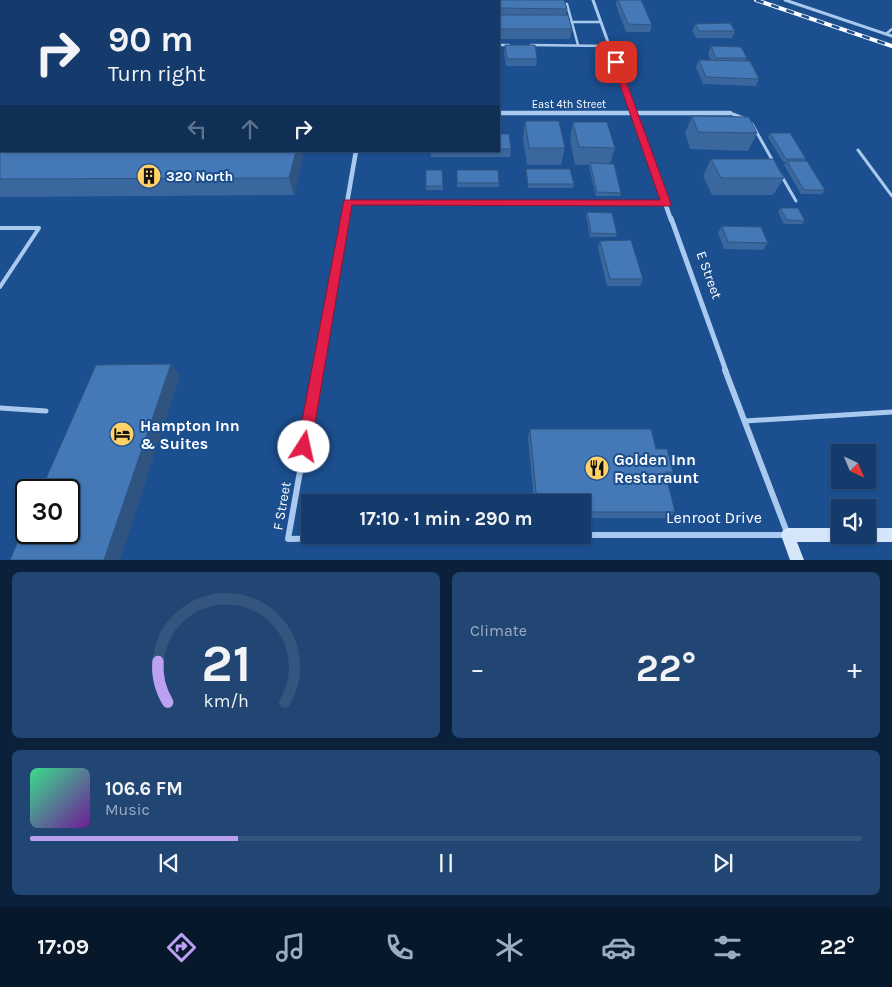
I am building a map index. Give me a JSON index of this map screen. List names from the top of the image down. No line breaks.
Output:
{"streets":{"street":["East 4th Street","E Street","F Street","Lenroot Drive"]},"crossings":[["East 4th Street","E Street"],["E Street","Lenroot Drive"]],"places":{"building":["320 North"],"hotel":["Hampton Inn & Suites"],"restaurant":["Golden Inn Restaraunt"]},"north":"bottom right","page":{"turn":["90 m","Turn right"],"limit":"30","trip":"17:10 · 1 min · 290 m","tile":"Climate","heat":["−","22°","+"],"song":["106.6 FM","Music"],"tabs":["17:09","22°"],"gauge":["21","km/h"]}}
